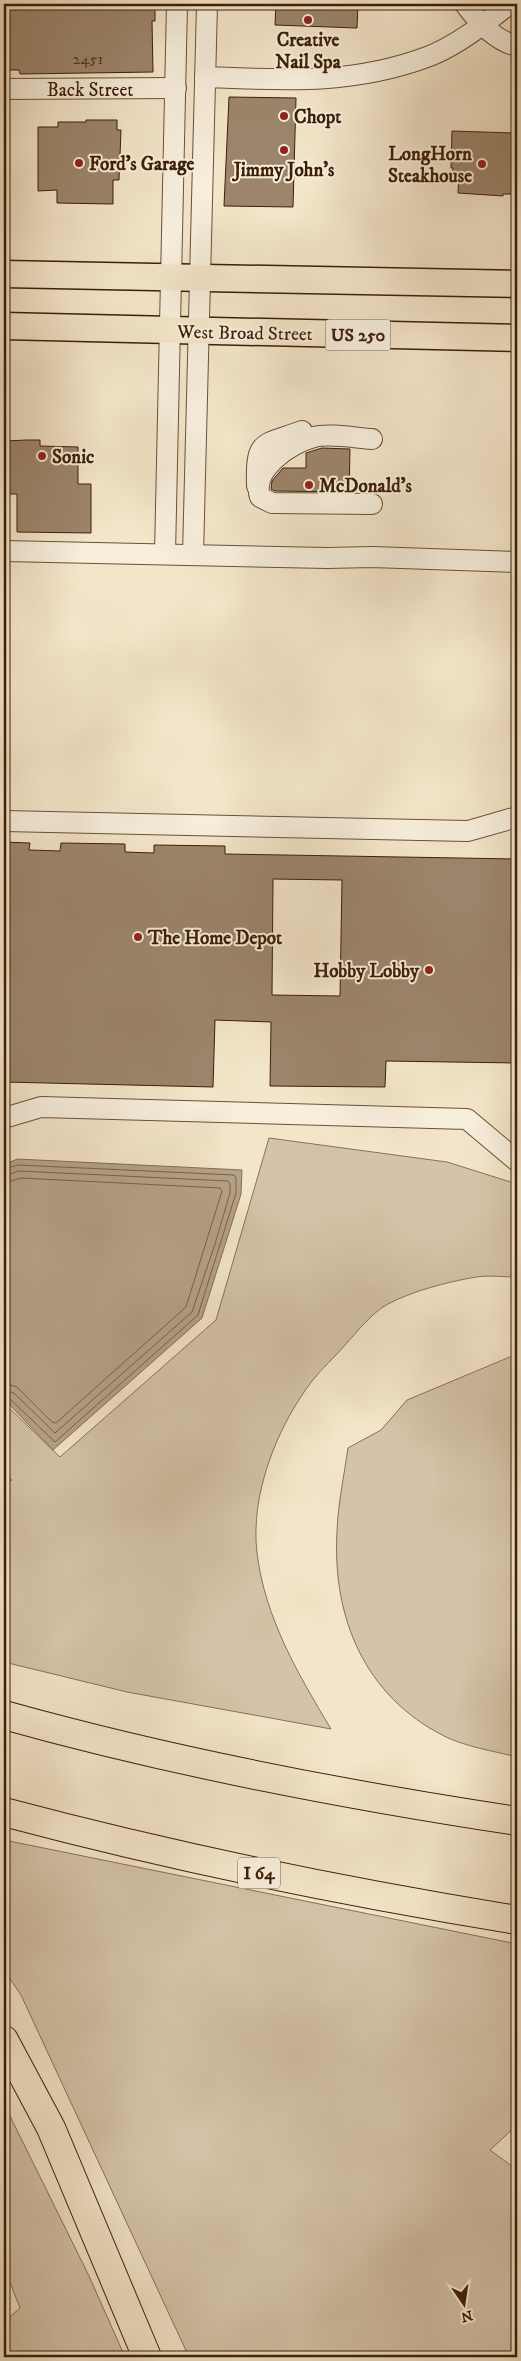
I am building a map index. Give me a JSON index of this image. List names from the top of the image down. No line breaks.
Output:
{"streets":{"highway":["I 64"],"main road":["West Broad Street","US 250"],"street":["Back Street"]},"places":["Creative Nail Spa","Chopt","Jimmy John's","Ford's Garage","LongHorn Steakhouse","Sonic","McDonald's","The Home Depot","Hobby Lobby"],"house_numbers":["2451"],"north":"bottom"}
